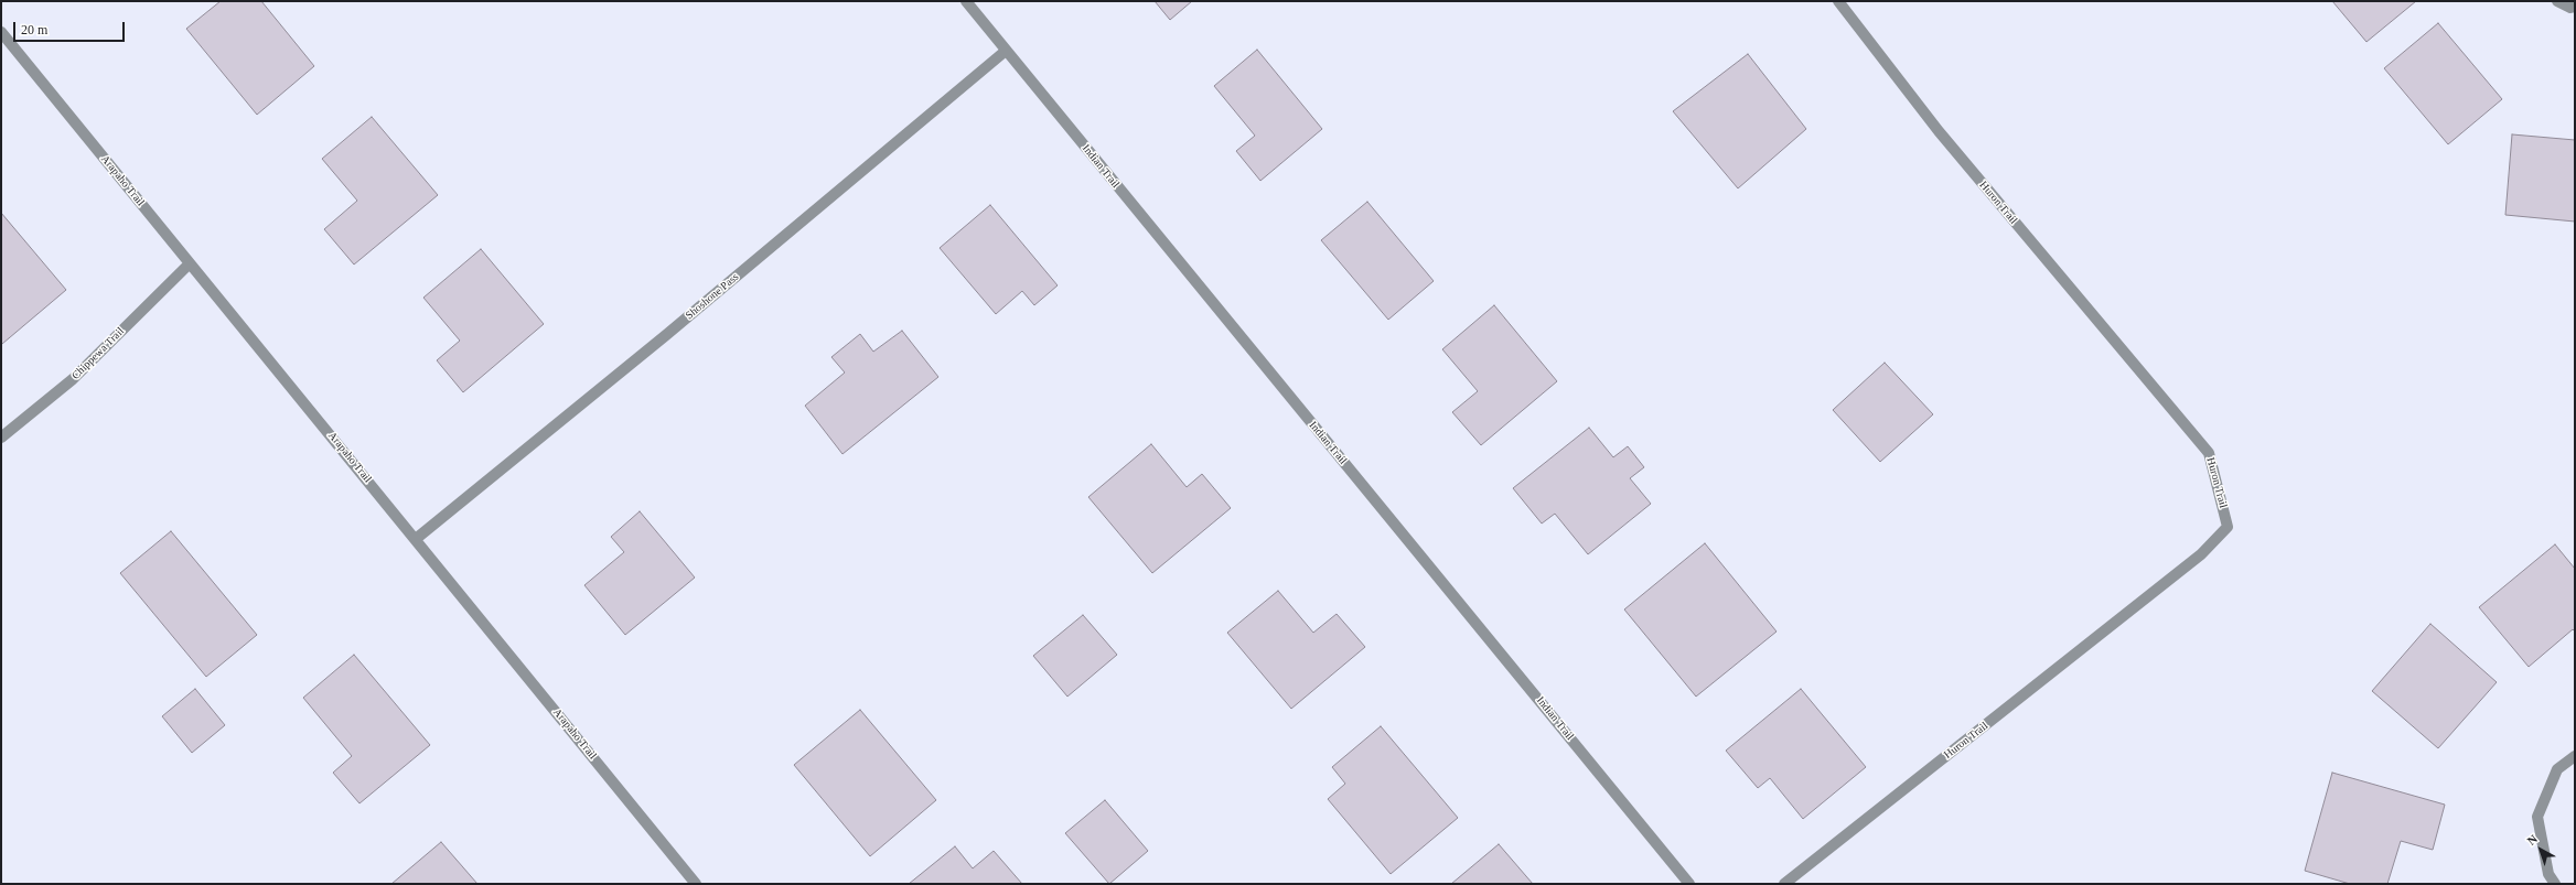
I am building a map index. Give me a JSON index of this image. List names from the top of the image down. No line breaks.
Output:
{"streets":{"street":["Indian Trail","Arapaho Trail","Huron Trail","Shoshone Pass","Chippewa Trail"]},"crossings":[["Indian Trail","Shoshone Pass"],["Arapaho Trail","Shoshone Pass"],["Arapaho Trail","Chippewa Trail"]],"scale_bar":"20 m","north":"top left"}
